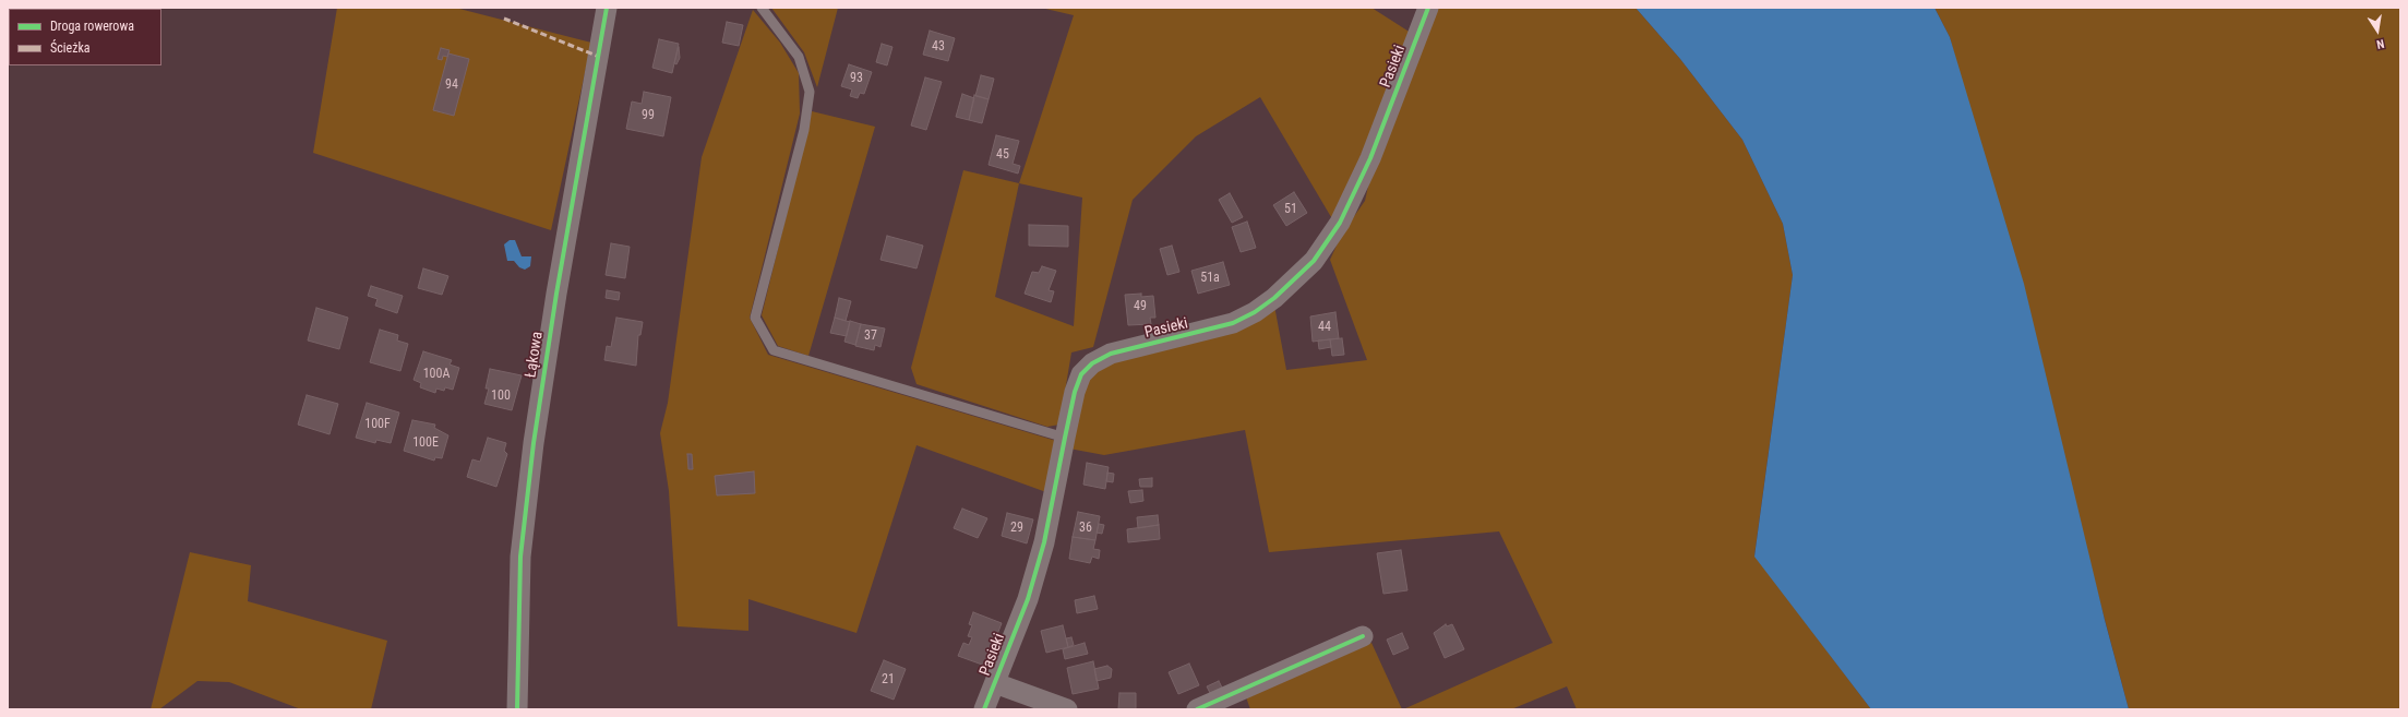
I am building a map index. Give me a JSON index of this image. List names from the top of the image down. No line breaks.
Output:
{"streets":{"street":["Pasieki","Łąkowa"]},"house_numbers":["43","93","94","99","45","51","51a","49","44","37","100A","100","100F","100E","29","36","21"],"legend":["Droga rowerowa","Ścieżka"],"north":"bottom"}
